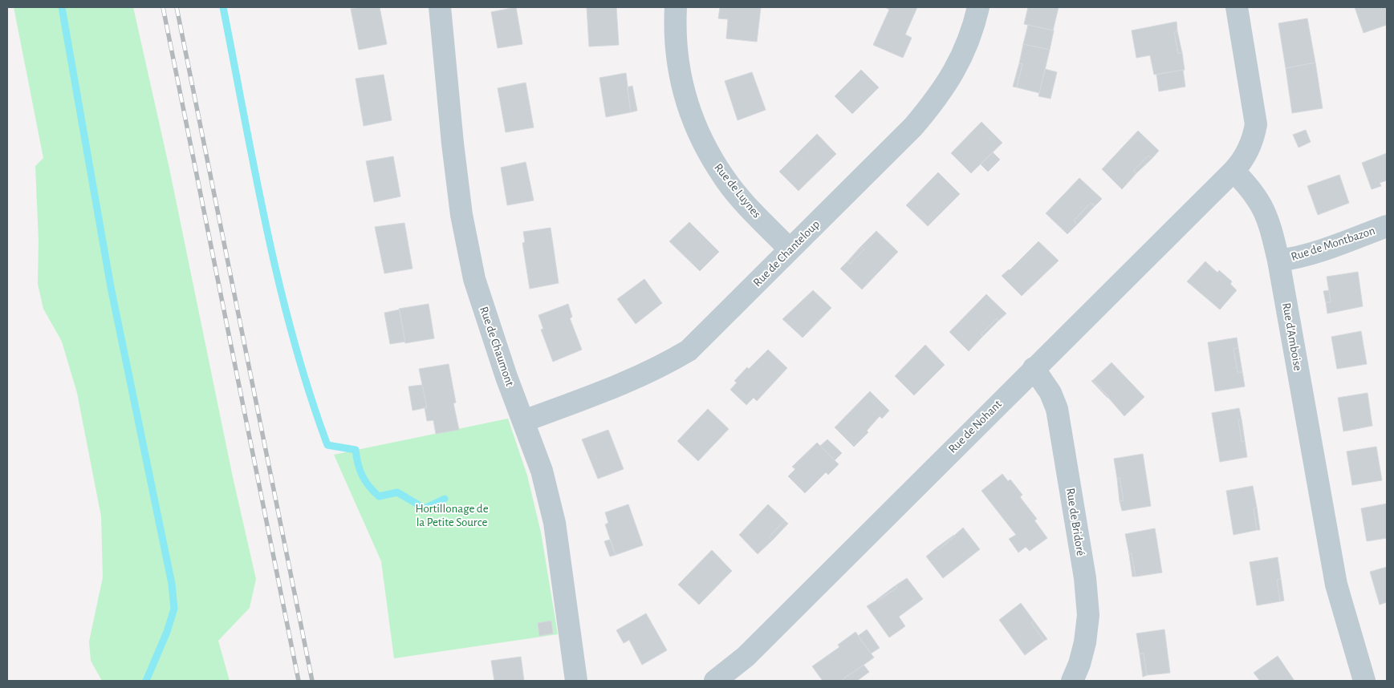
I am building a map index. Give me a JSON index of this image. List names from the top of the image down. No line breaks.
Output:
{"streets":{"street":["Rue de Luynes","Rue de Montbazon","Rue de Chanteloup","Rue d'Amboise","Rue de Chaumont","Rue de Nohant","Rue de Bridoré"]},"crossings":[["Rue de Luynes","Rue de Chanteloup"],["Rue de Montbazon","Rue d'Amboise"],["Rue de Chanteloup","Rue de Chaumont"],["Rue d'Amboise","Rue de Nohant"],["Rue de Nohant","Rue de Bridoré"]],"parks":["Hortillonage de la Petite Source"]}
